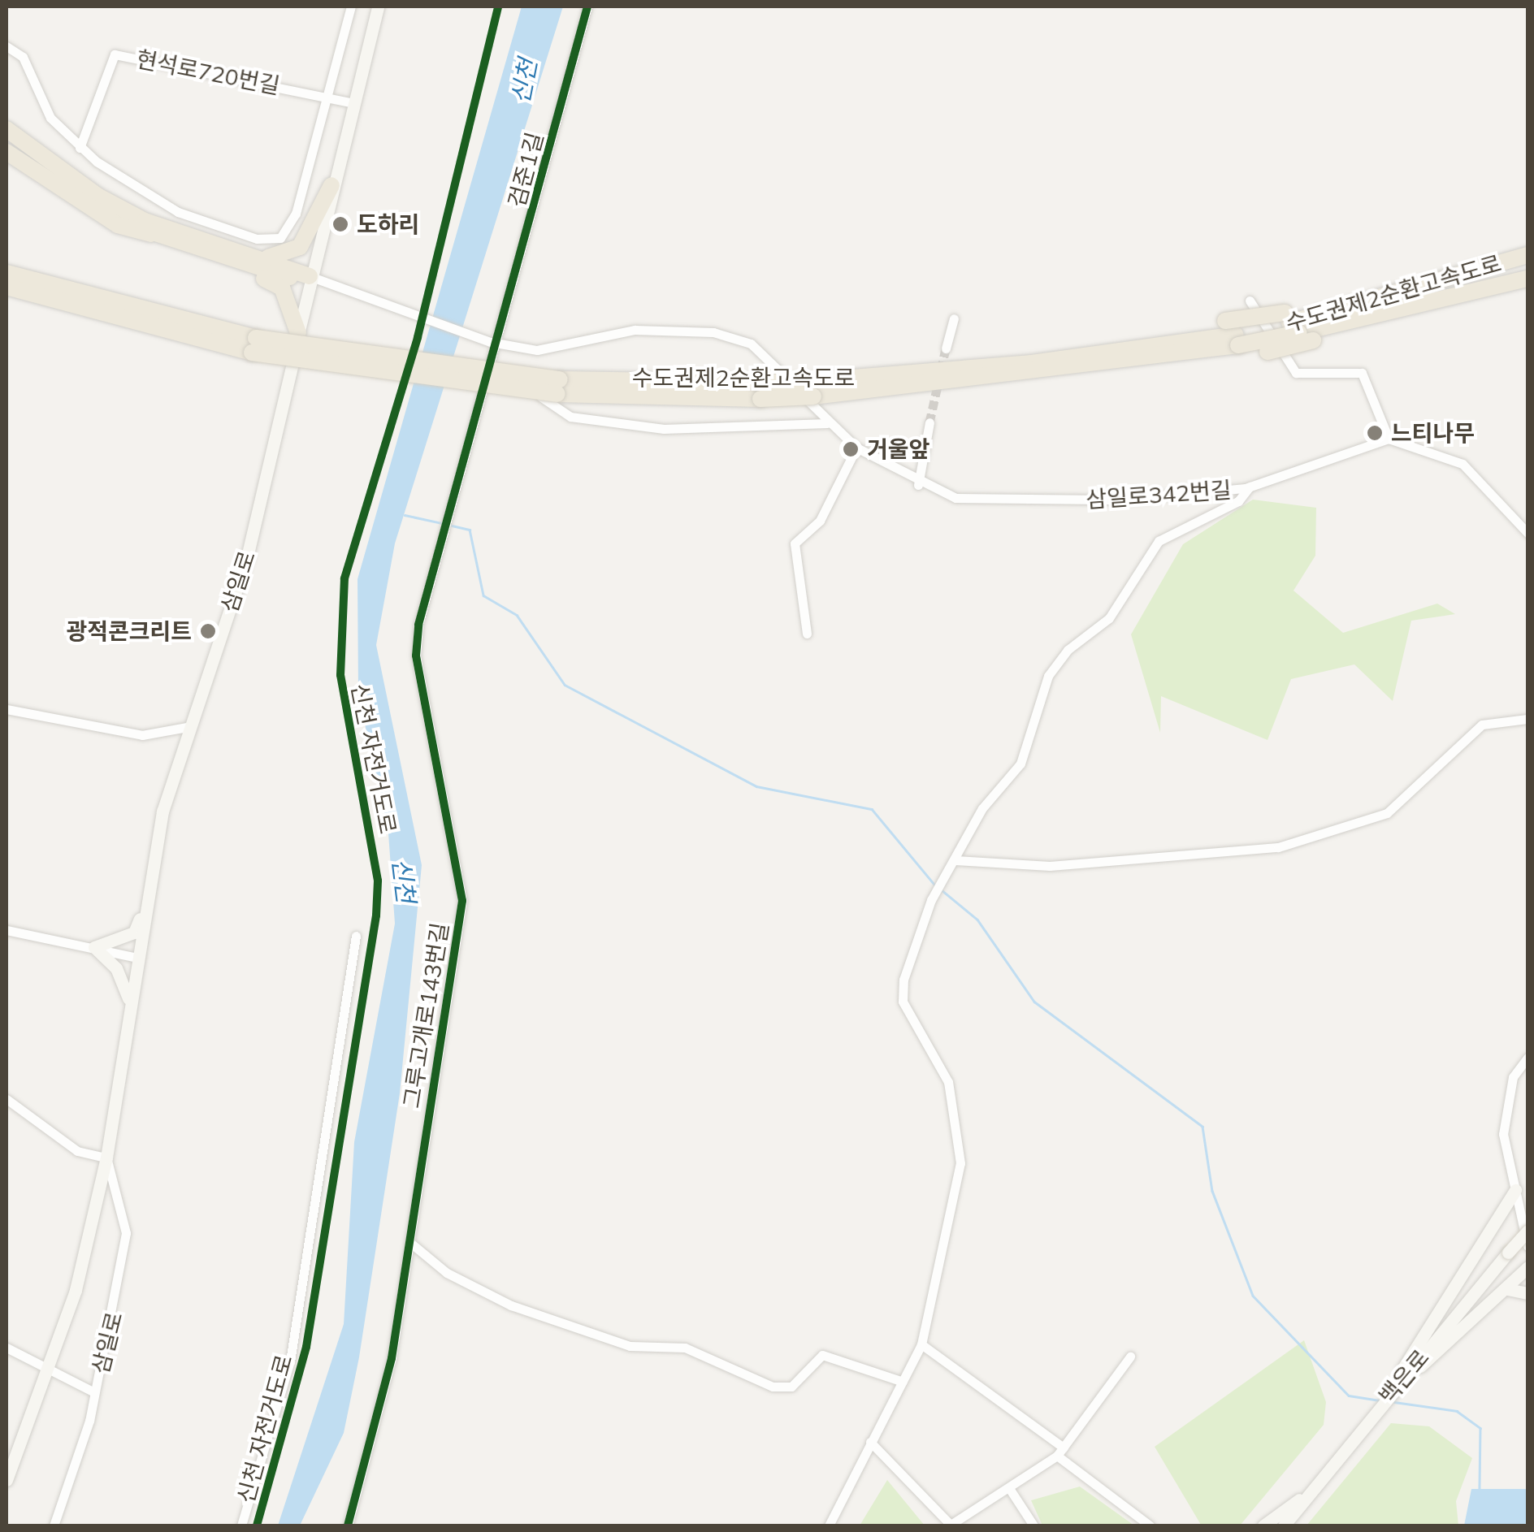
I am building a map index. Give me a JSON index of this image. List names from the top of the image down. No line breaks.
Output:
{"streets":{"highway":["수도권제2순환고속도로"],"main road":["삼일로","백은로"],"street":["현석로720번길","검준1길","삼일로342번길","그루고개로143번길"],"cycle path":["신천 자전거도로"]},"crossings":[["현석로720번길","삼일로"],["검준1길","삼일로342번길"],["검준1길","그루고개로143번길"],["삼일로342번길","삼일로"]],"water":["신천"],"places":["도하리","느티나무","거울앞","광적콘크리트"]}
